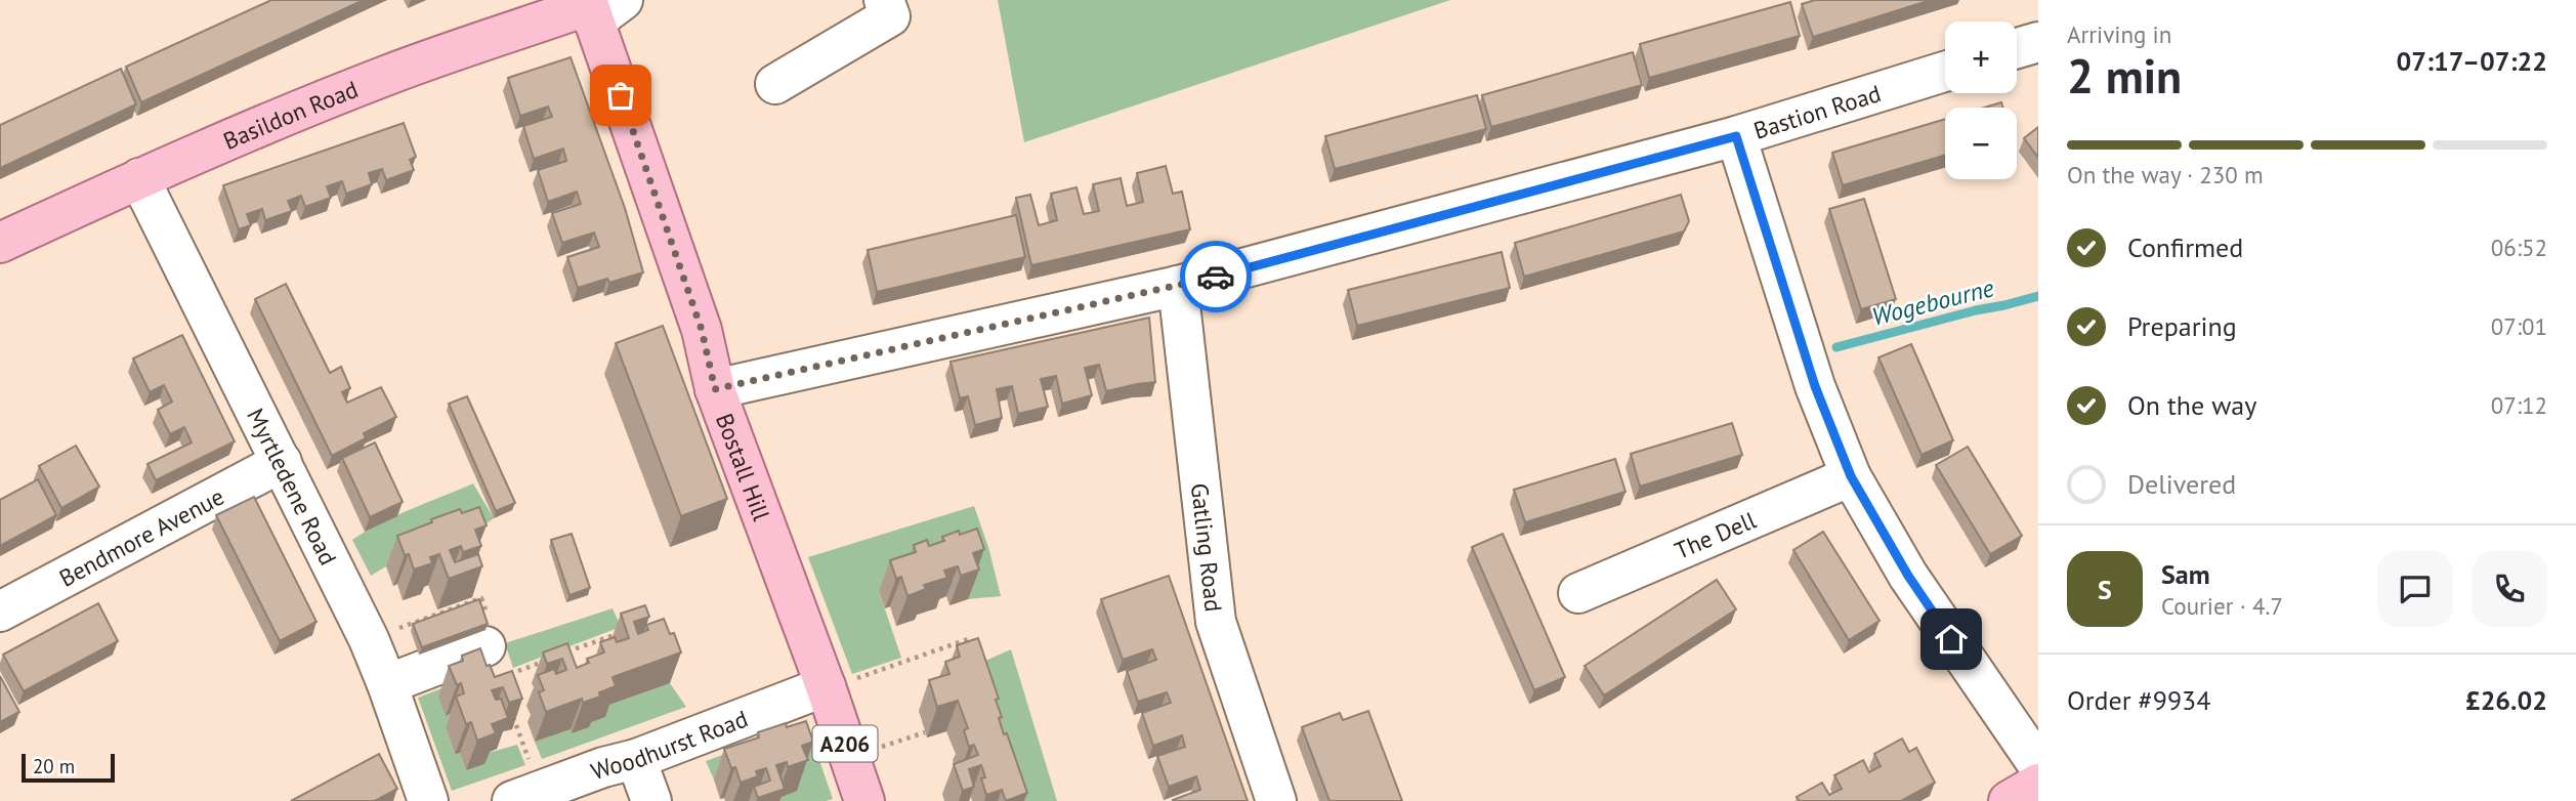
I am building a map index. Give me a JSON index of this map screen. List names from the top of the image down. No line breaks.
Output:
{"streets":{"main road":["Basildon Road","Bostall Hill","A206"],"street":["Bastion Road","Myrtledene Road","The Dell","Bendmore Avenue","Gatling Road","Woodhurst Road"]},"crossings":[["Bastion Road","Bostall Hill"],["Bastion Road","Gatling Road"],["Basildon Road","Bostall Hill"],["Basildon Road","Myrtledene Road"],["Bostall Hill","Woodhurst Road"],["Bostall Hill","A206"],["Myrtledene Road","Bendmore Avenue"],["Woodhurst Road","A206"]],"water":["Wogebourne"],"scale_bar":"20 m","page":{"heading":["2 min","Arriving in","07:17–07:22"],"panel":["Sam","Courier · 4.7","Order #9934","£26.02"],"map_buttons":["+","−"],"bar":"On the way · 230 m","list":[["Confirmed","06:52"],["Preparing","07:01"],["On the way","07:12"],"Delivered"],"round":"S","scale":"20 m"}}
